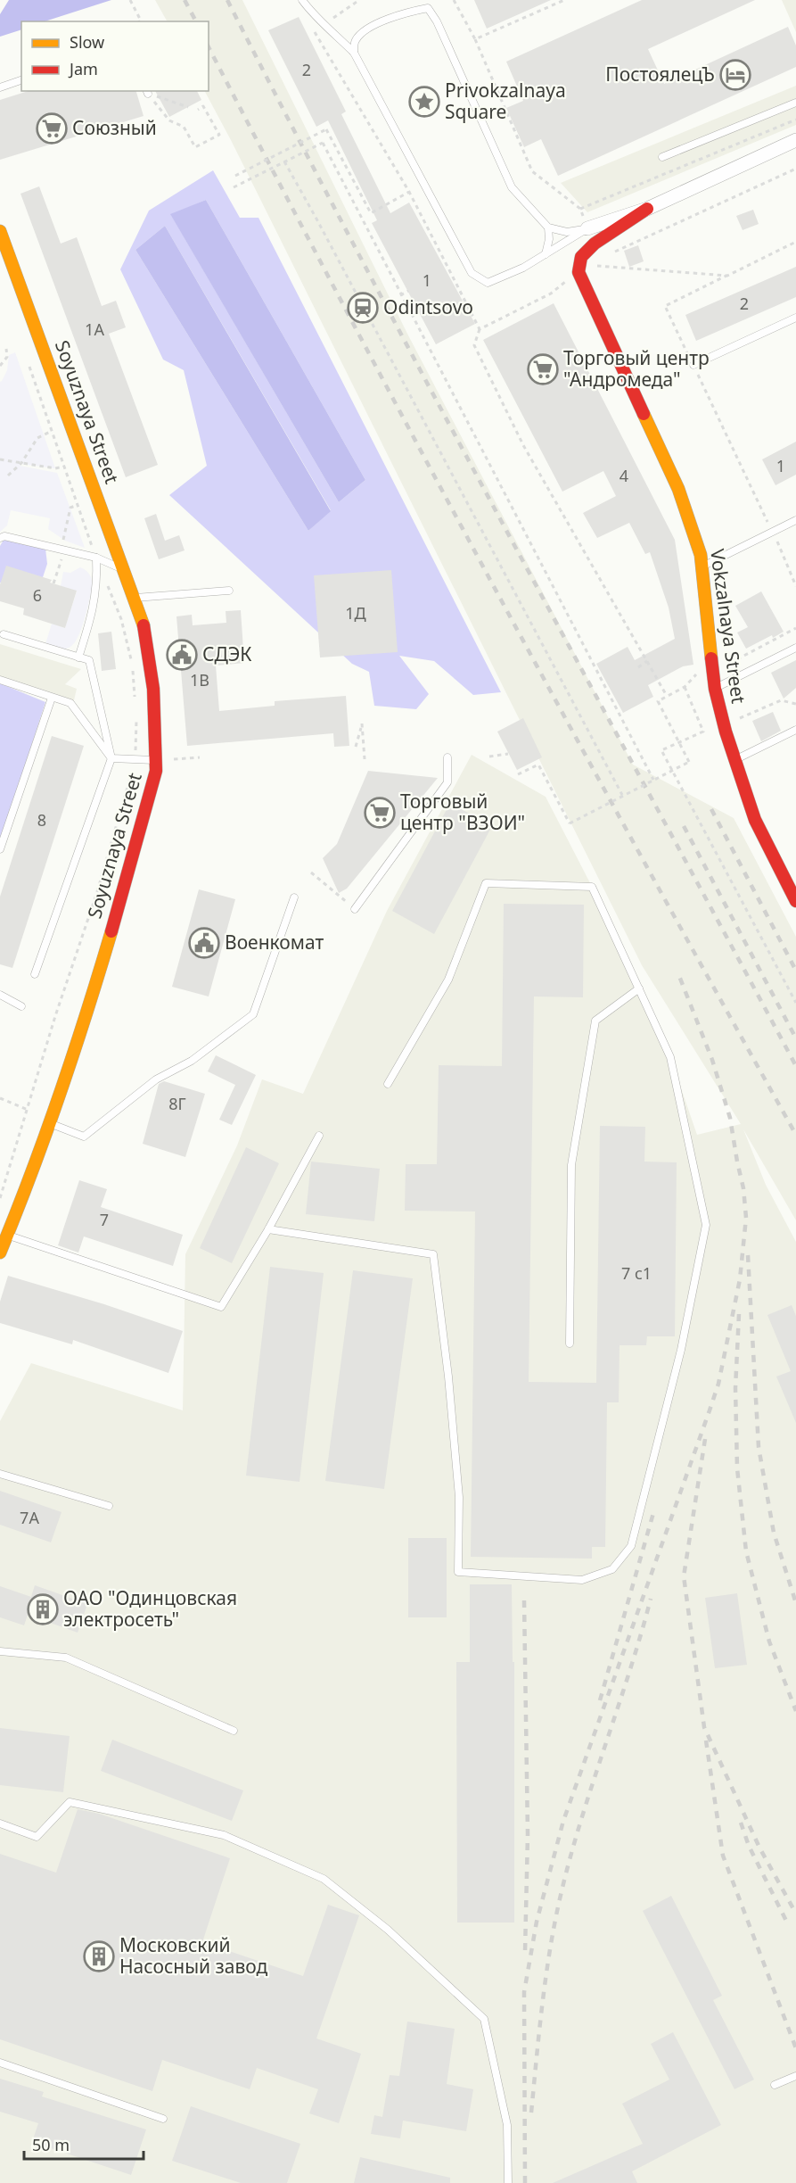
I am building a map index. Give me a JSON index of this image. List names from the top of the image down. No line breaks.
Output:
{"streets":{"street":["Soyuznaya Street","Vokzalnaya Street"]},"places":{"hotel":["ПостоялецЪ"],"place":["Privokzalnaya Square"],"supermarket":["Союзный","Торговый центр \"Андромеда\"","Торговый центр \"ВЗОИ\""],"station":["Odintsovo"],"public building":["СДЭК","Военкомат"],"building":["ОАО \"Одинцовская электросеть\"","Московский Насосный завод"]},"house_numbers":["2","1","2","1А","1","4","6","1Д","1В","8","8Г","7","7 с1","7А"],"legend":["Slow","Jam"],"scale_bar":"50 m"}
